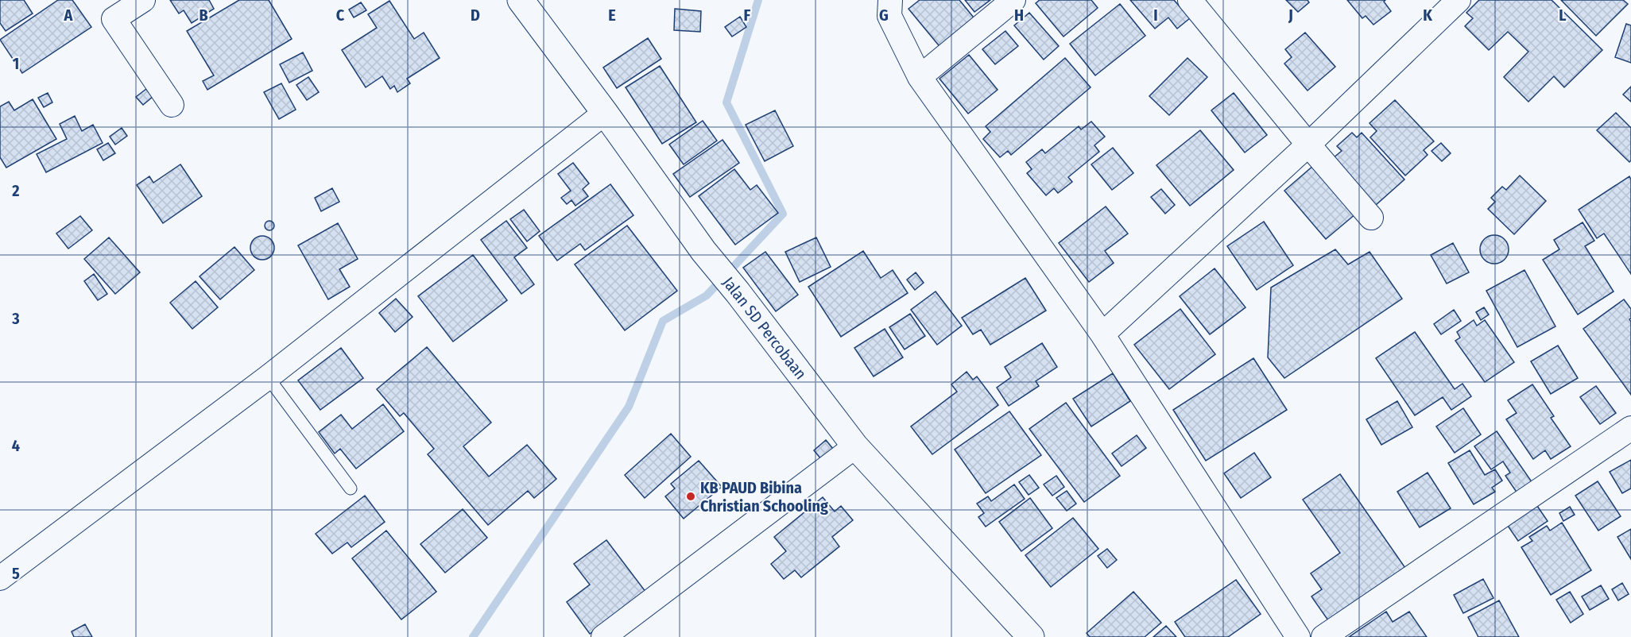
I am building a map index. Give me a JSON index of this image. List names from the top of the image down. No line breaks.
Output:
{"streets":{"street":["Jalan SD Percobaan"]},"places":["KB PAUD Bibina Christian Schooling"],"grid":{"columns":["A","B","C","D","E","F","G","H","I","J","K","L"],"rows":["1","2","3","4","5"]}}
